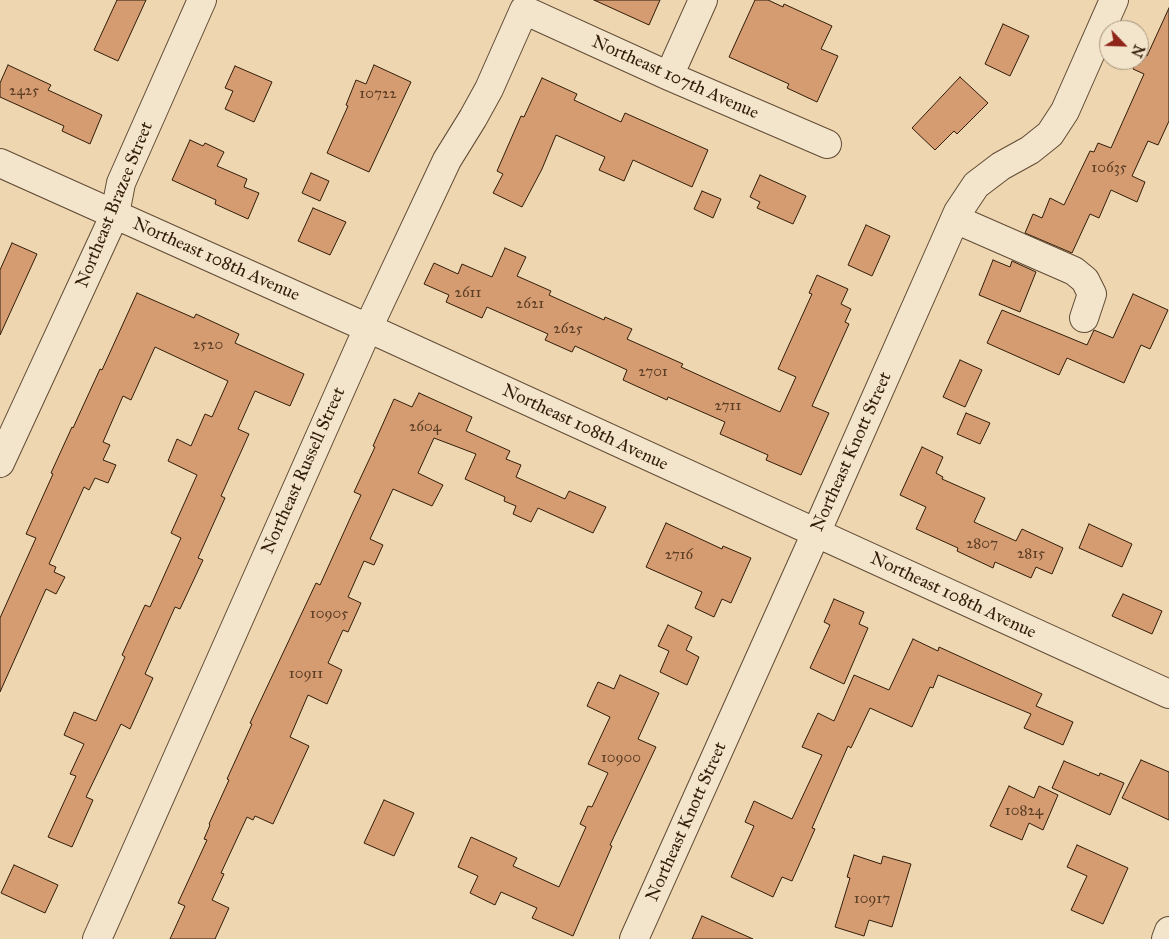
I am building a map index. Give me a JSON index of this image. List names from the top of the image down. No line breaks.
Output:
{"streets":{"street":["Northeast 107th Avenue","Northeast Brazee Street","Northeast 108th Avenue","Northeast Knott Street","Northeast Russell Street"]},"crossings":[["Northeast 107th Avenue","Northeast Russell Street"],["Northeast Brazee Street","Northeast 108th Avenue"],["Northeast 108th Avenue","Northeast Knott Street"],["Northeast 108th Avenue","Northeast Russell Street"]],"house_numbers":["2425","10722","10635","2611","2621","2625","2520","2701","2711","2604","2807","2815","2716","10905","10911","10900","10824","10917"],"north":"bottom right"}
